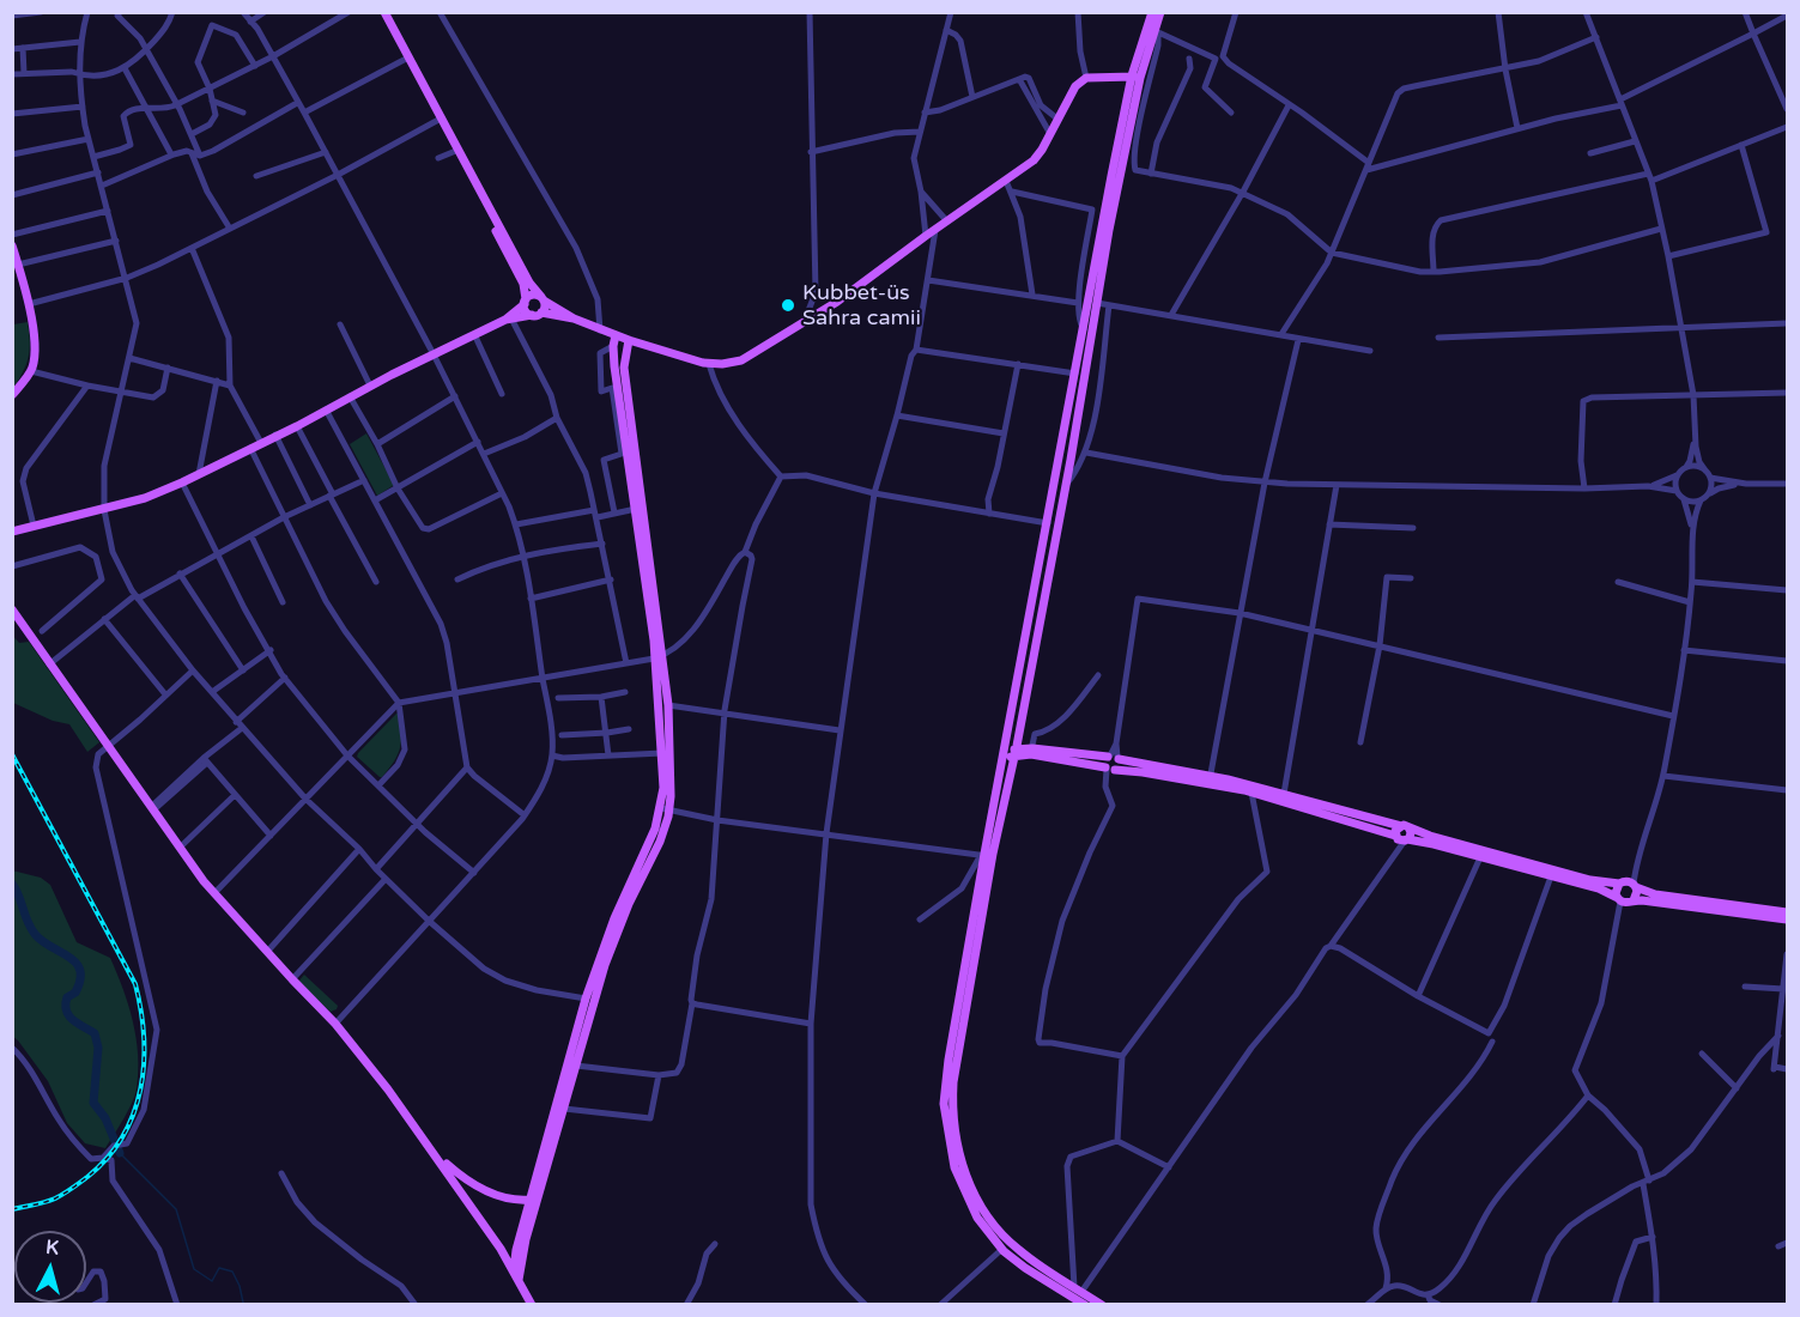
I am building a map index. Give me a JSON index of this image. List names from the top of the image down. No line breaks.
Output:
{"places":["Kubbet-üs Sahra camii"],"north":"top"}
